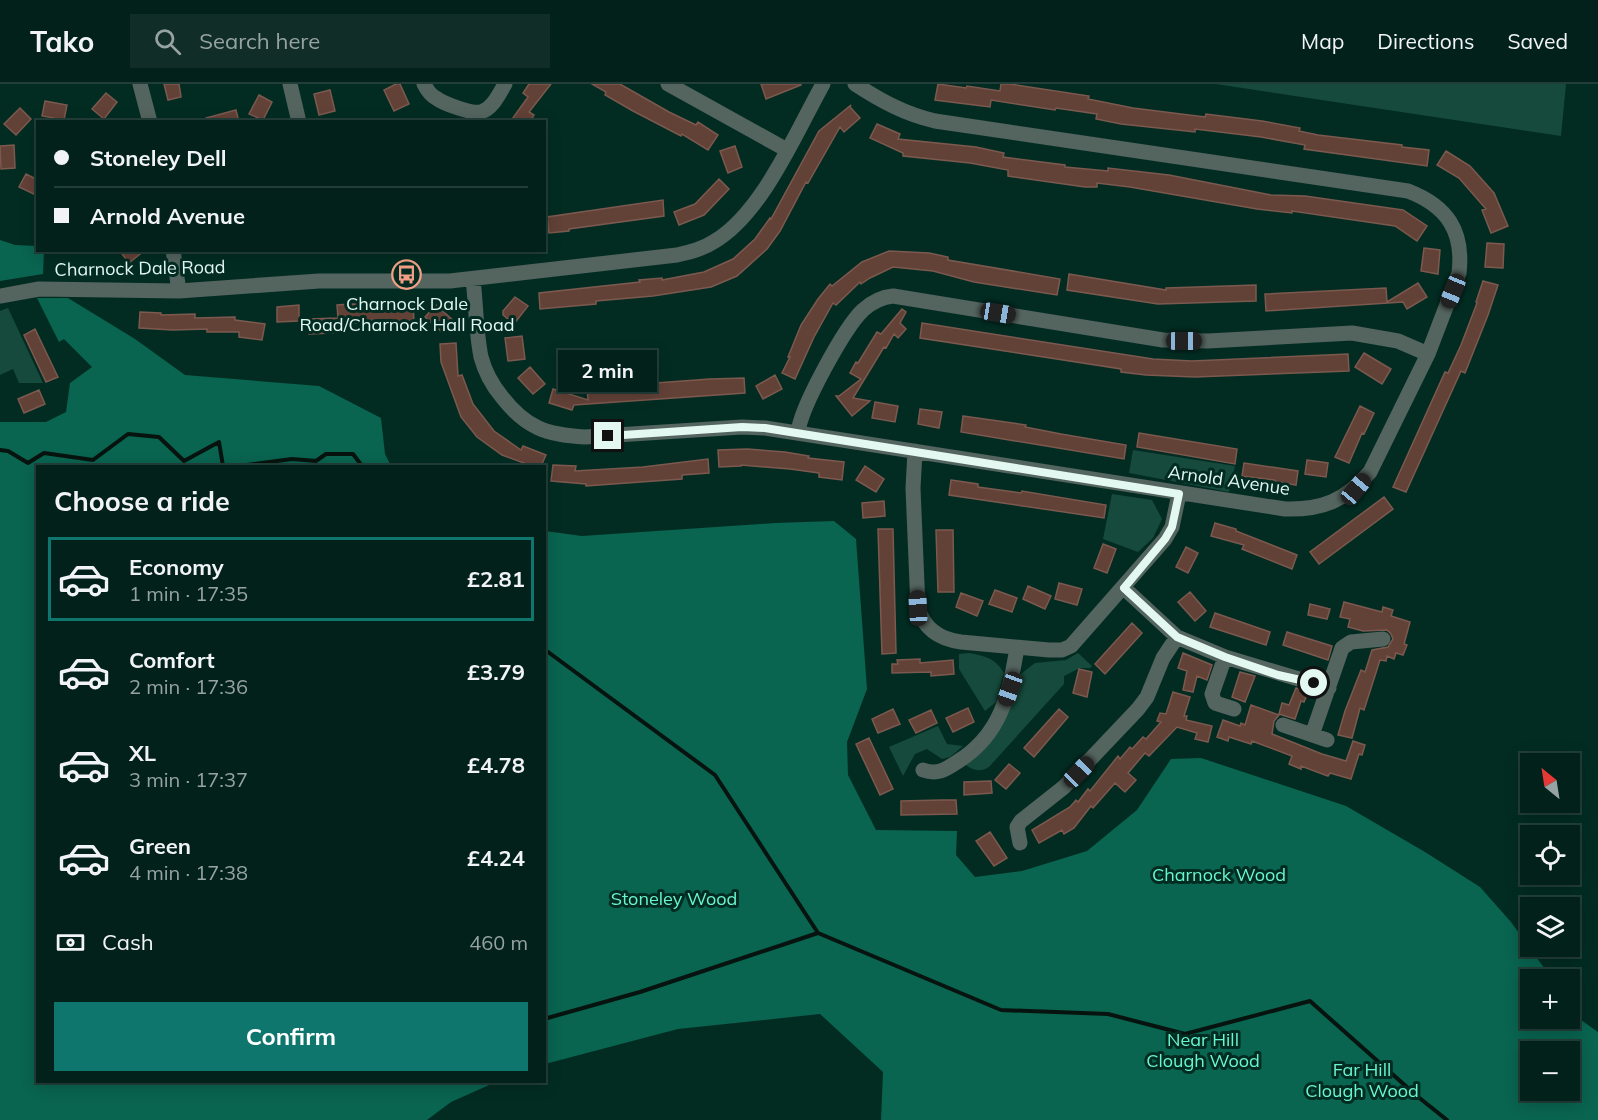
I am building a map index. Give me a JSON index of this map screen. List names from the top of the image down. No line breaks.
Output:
{"streets":{"street":["Charnock Dale Road","Arnold Avenue"]},"crossings":[["Charnock Dale Road","Arnold Avenue"]],"parks":["Charnock Wood","Stoneley Wood","Near Hill Clough Wood","Far Hill Clough Wood"],"places":{"bus stop":["Charnock Dale Road/Charnock Hall Road"]},"north":"top left","page":{"header":"Tako","search":"Search here","nav":["Map","Directions","Saved"],"banner":["Stoneley Dell","Arnold Avenue"],"bubble":"2 min","heading":"Choose a ride","list":[{"name":"Economy","note":"1 min · 17:35","value":"£2.81"},{"name":"Comfort","note":"2 min · 17:36","value":"£3.79"},{"name":"XL","note":"3 min · 17:37","value":"£4.78"},{"name":"Green","note":"4 min · 17:38","value":"£4.24"}],"map_buttons":["+","−"],"pay":["Cash","460 m"],"buttons":"Confirm"}}
